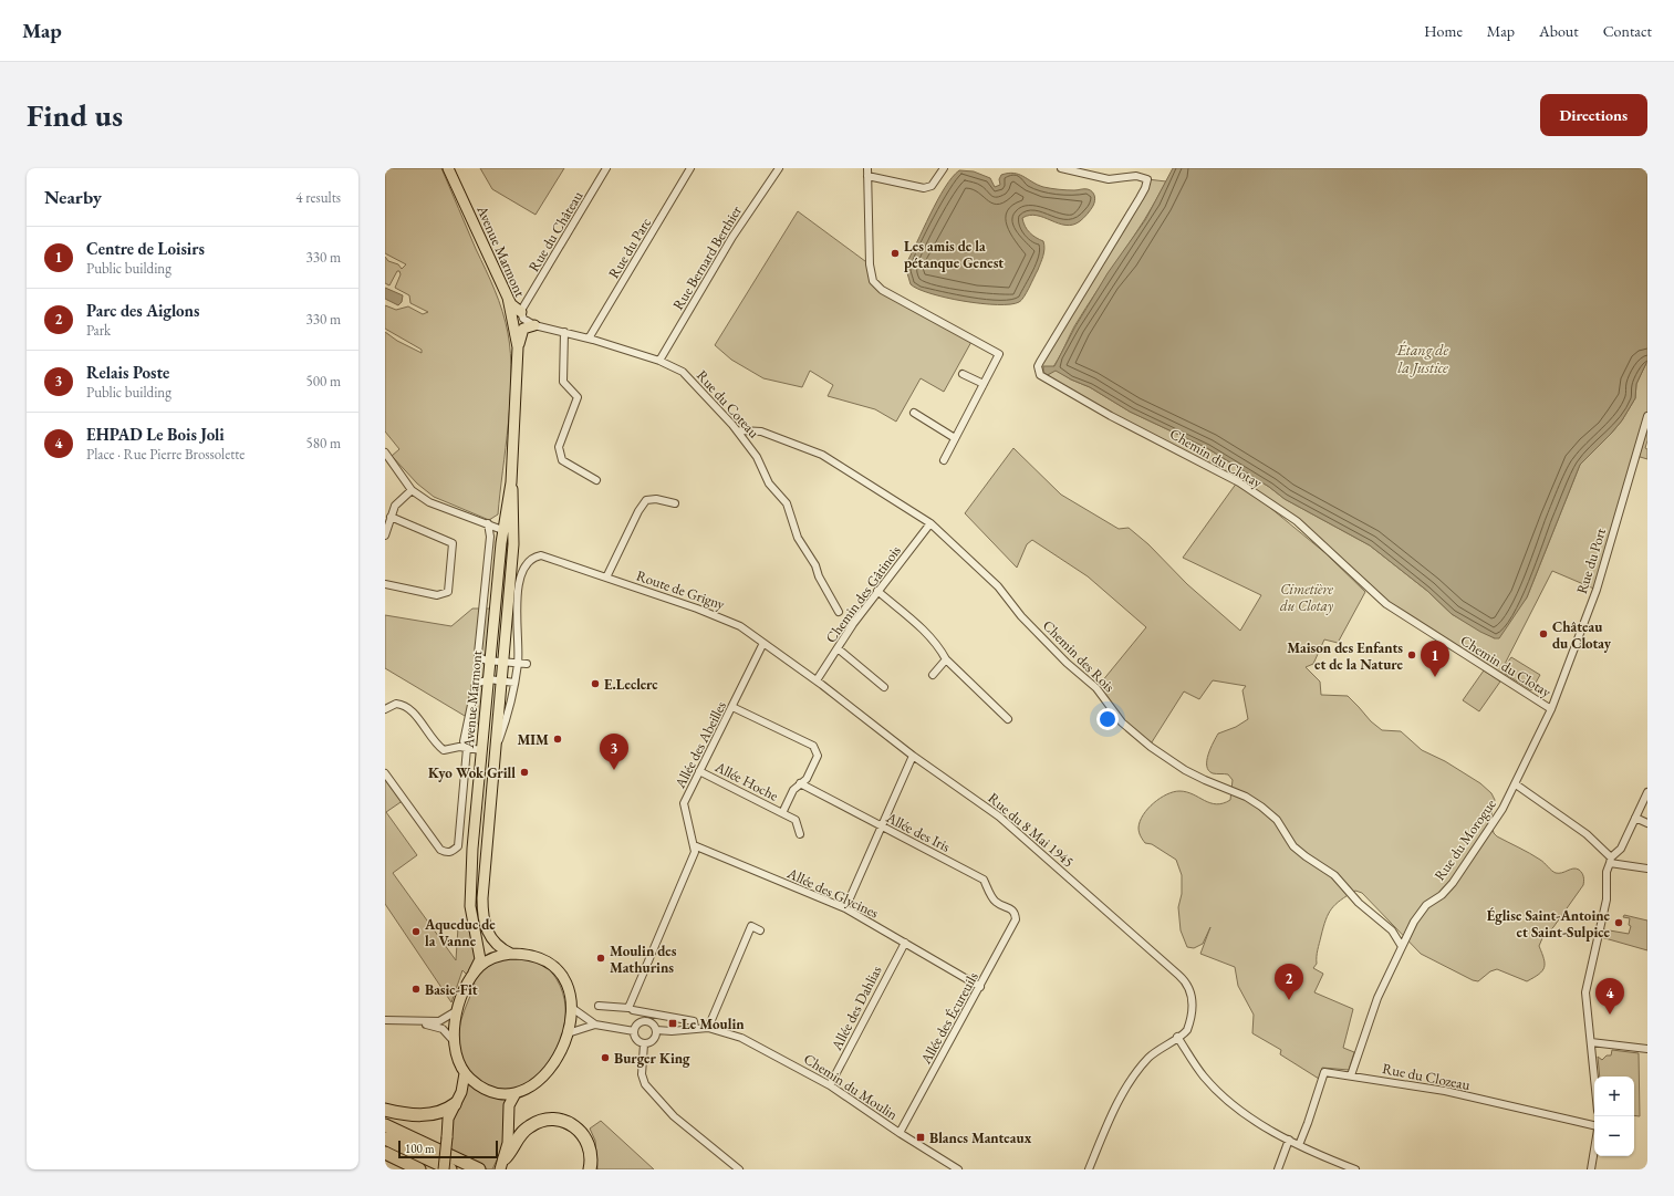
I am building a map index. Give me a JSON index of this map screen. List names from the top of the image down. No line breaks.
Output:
{"streets":{"main road":["Avenue Marmont"],"street":["Rue du Château","Rue du Parc","Rue Bernard Berthier","Rue du Coteau","Chemin du Clotay","Rue du Port","Route de Grigny","Chemin des Gâtinois","Chemin des Rois","Allée des Abeilles","Allée Hoche","Rue du 8 Mai 1945","Allée des Iris","Rue du Morogue","Allée des Glycines","Allée des Dahlias","Allée des Écureuils","Rue du Clozeau","Chemin du Moulin"]},"crossings":[["Rue du Parc","Rue du Coteau"],["Rue Bernard Berthier","Rue du Coteau"],["Rue du Coteau","Chemin des Rois"],["Chemin du Clotay","Rue du Port"],["Chemin du Clotay","Rue du Morogue"],["Rue du Port","Rue du Morogue"],["Route de Grigny","Allée des Abeilles"],["Route de Grigny","Rue du 8 Mai 1945"],["Chemin des Gâtinois","Chemin des Rois"],["Chemin des Gâtinois","Rue du 8 Mai 1945"],["Chemin des Rois","Rue du Morogue"],["Allée des Abeilles","Allée Hoche"],["Allée des Abeilles","Allée des Glycines"],["Allée Hoche","Allée des Iris"],["Allée des Iris","Allée des Écureuils"],["Rue du Morogue","Rue du Clozeau"],["Allée des Glycines","Allée des Dahlias"],["Allée des Glycines","Allée des Écureuils"],["Allée des Dahlias","Chemin du Moulin"],["Allée des Écureuils","Chemin du Moulin"]],"water":["Étang de la Justice"],"parks":["Cimetière du Clotay"],"places":{"other":["Les amis de la pétanque Genest","Château du Clotay","Maison des Enfants et de la Nature","E.Leclerc","MIM","Kyo Wok Grill","Église Saint-Antoine et Saint-Sulpice","Aqueduc de la Vanne","Moulin des Mathurins","Basic-Fit","Burger King"],"transit":["Le Moulin","Blancs Manteaux"]},"scale_bar":"100 m","page":{"header":"Map","nav":["Home","Map","About","Contact"],"buttons":"Directions","title":"Find us","heading":["Nearby","4 results"],"list":[{"mark":"1","name":"Centre de Loisirs","note":"Public building","value":"330 m"},{"mark":"2","name":"Parc des Aiglons","note":"Park","value":"330 m"},{"mark":"3","name":"Relais Poste","note":"Public building","value":"500 m"},{"mark":"4","name":"EHPAD Le Bois Joli","note":"Place · Rue Pierre Brossolette","value":"580 m"}],"pins":["1","3","2","4"],"map_buttons":["+","−"],"scale":"100 m"}}
